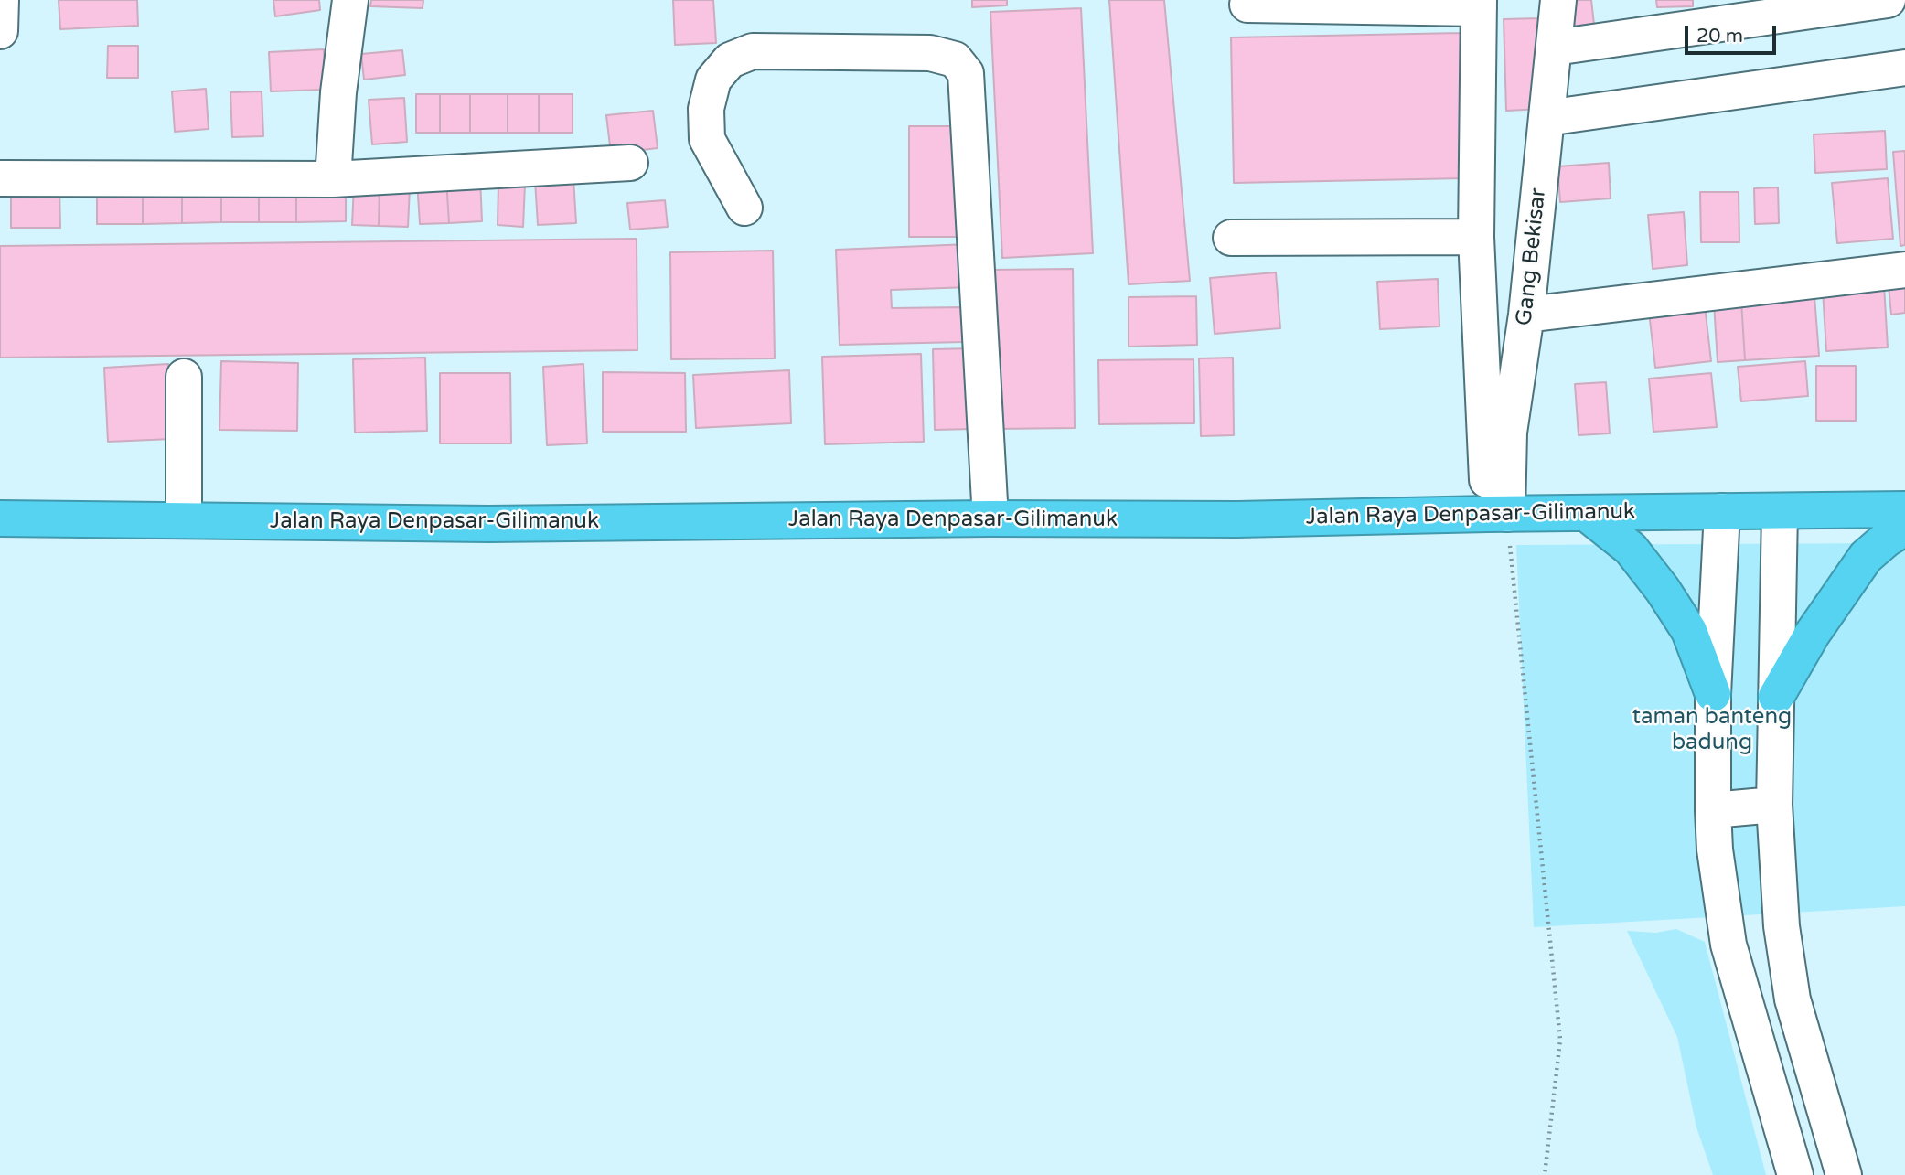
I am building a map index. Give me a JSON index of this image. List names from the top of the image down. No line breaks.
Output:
{"streets":{"highway":["Jalan Raya Denpasar-Gilimanuk"],"street":["Gang Bekisar"]},"crossings":[["Gang Bekisar","Jalan Raya Denpasar-Gilimanuk"]],"parks":["taman banteng badung"],"scale_bar":"20 m"}
